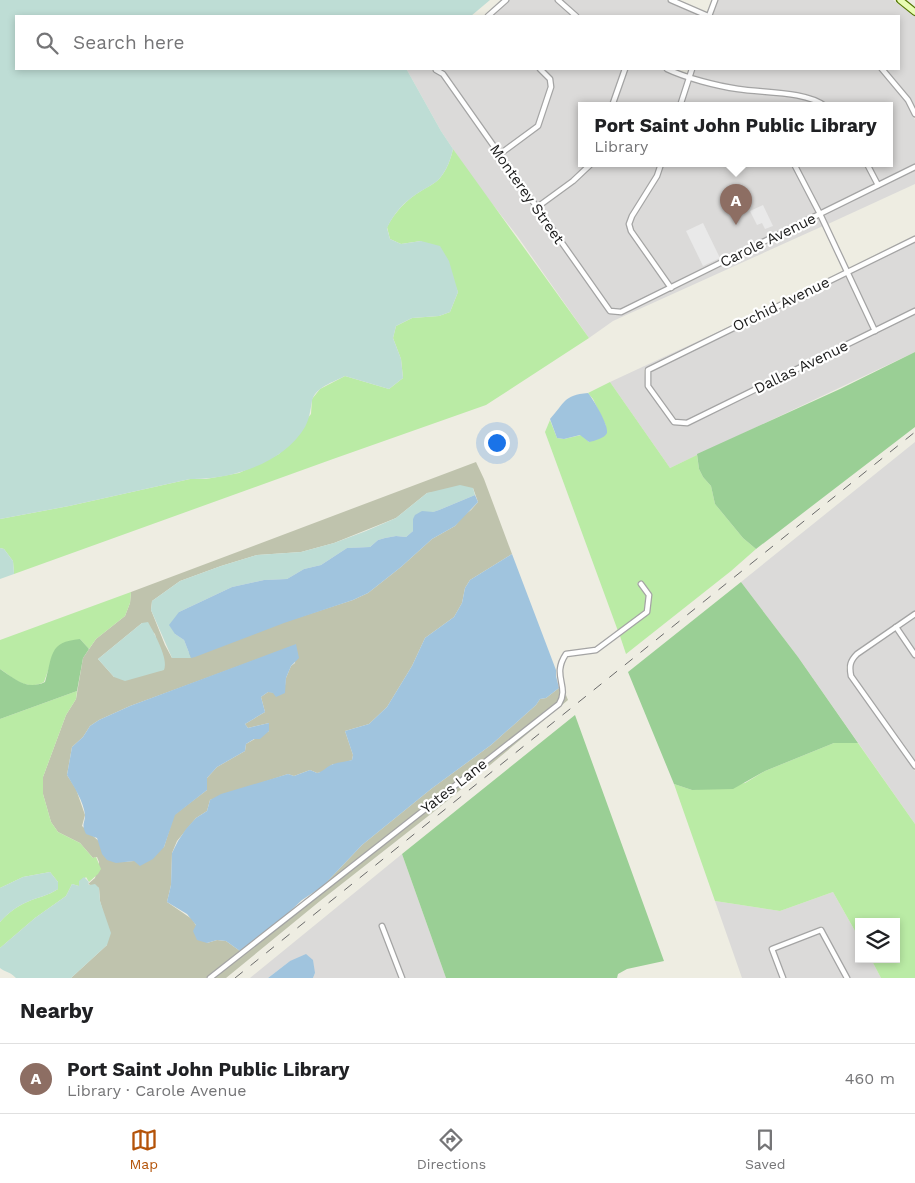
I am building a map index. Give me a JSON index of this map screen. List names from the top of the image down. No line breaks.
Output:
{"streets":{"street":["Monterey Street","Carole Avenue","Orchid Avenue","Dallas Avenue","Yates Lane"]},"crossings":[["Monterey Street","Carole Avenue"],["Orchid Avenue","Dallas Avenue"]],"page":{"search":"Search here","popup":["Port Saint John Public Library","Library"],"pins":"A","heading":"Nearby","list":[{"mark":"A","name":"Port Saint John Public Library","note":"Library · Carole Avenue","value":"460 m"}],"nav":["Map","Directions","Saved"]}}
